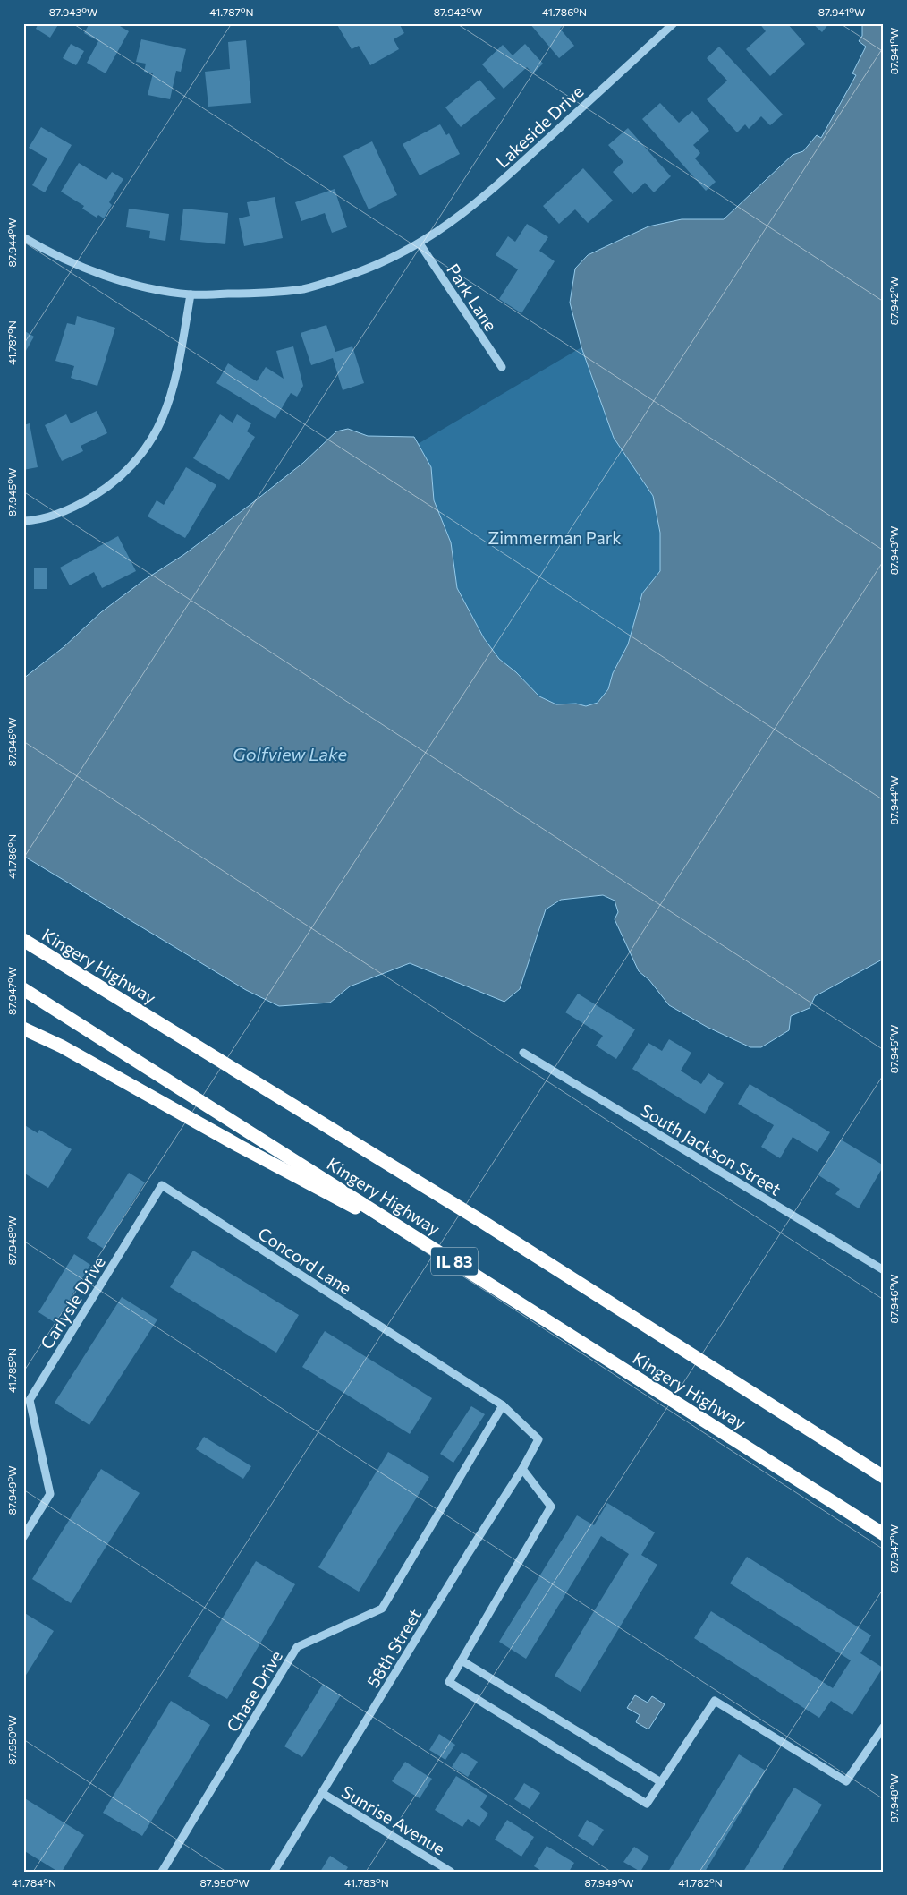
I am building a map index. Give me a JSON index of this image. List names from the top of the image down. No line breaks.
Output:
{"streets":{"highway":["Kingery Highway","IL 83"],"street":["Lakeside Drive","Park Lane","South Jackson Street","Concord Lane","Carlysle Drive","58th Street","Chase Drive","Sunrise Avenue"]},"crossings":[["Lakeside Drive","Park Lane"],["Concord Lane","Carlysle Drive"],["Concord Lane","58th Street"],["Concord Lane","Chase Drive"],["58th Street","Chase Drive"],["58th Street","Sunrise Avenue"]],"water":["Golfview Lake"],"parks":["Zimmerman Park"],"coordinates":["87.943°W","41.787°N","87.942°W","41.786°N","87.941°W","87.944°W","87.945°W","87.946°W","87.947°W","87.948°W","41.785°N","87.949°W","87.950°W","41.784°N","41.783°N","41.782°N"]}
